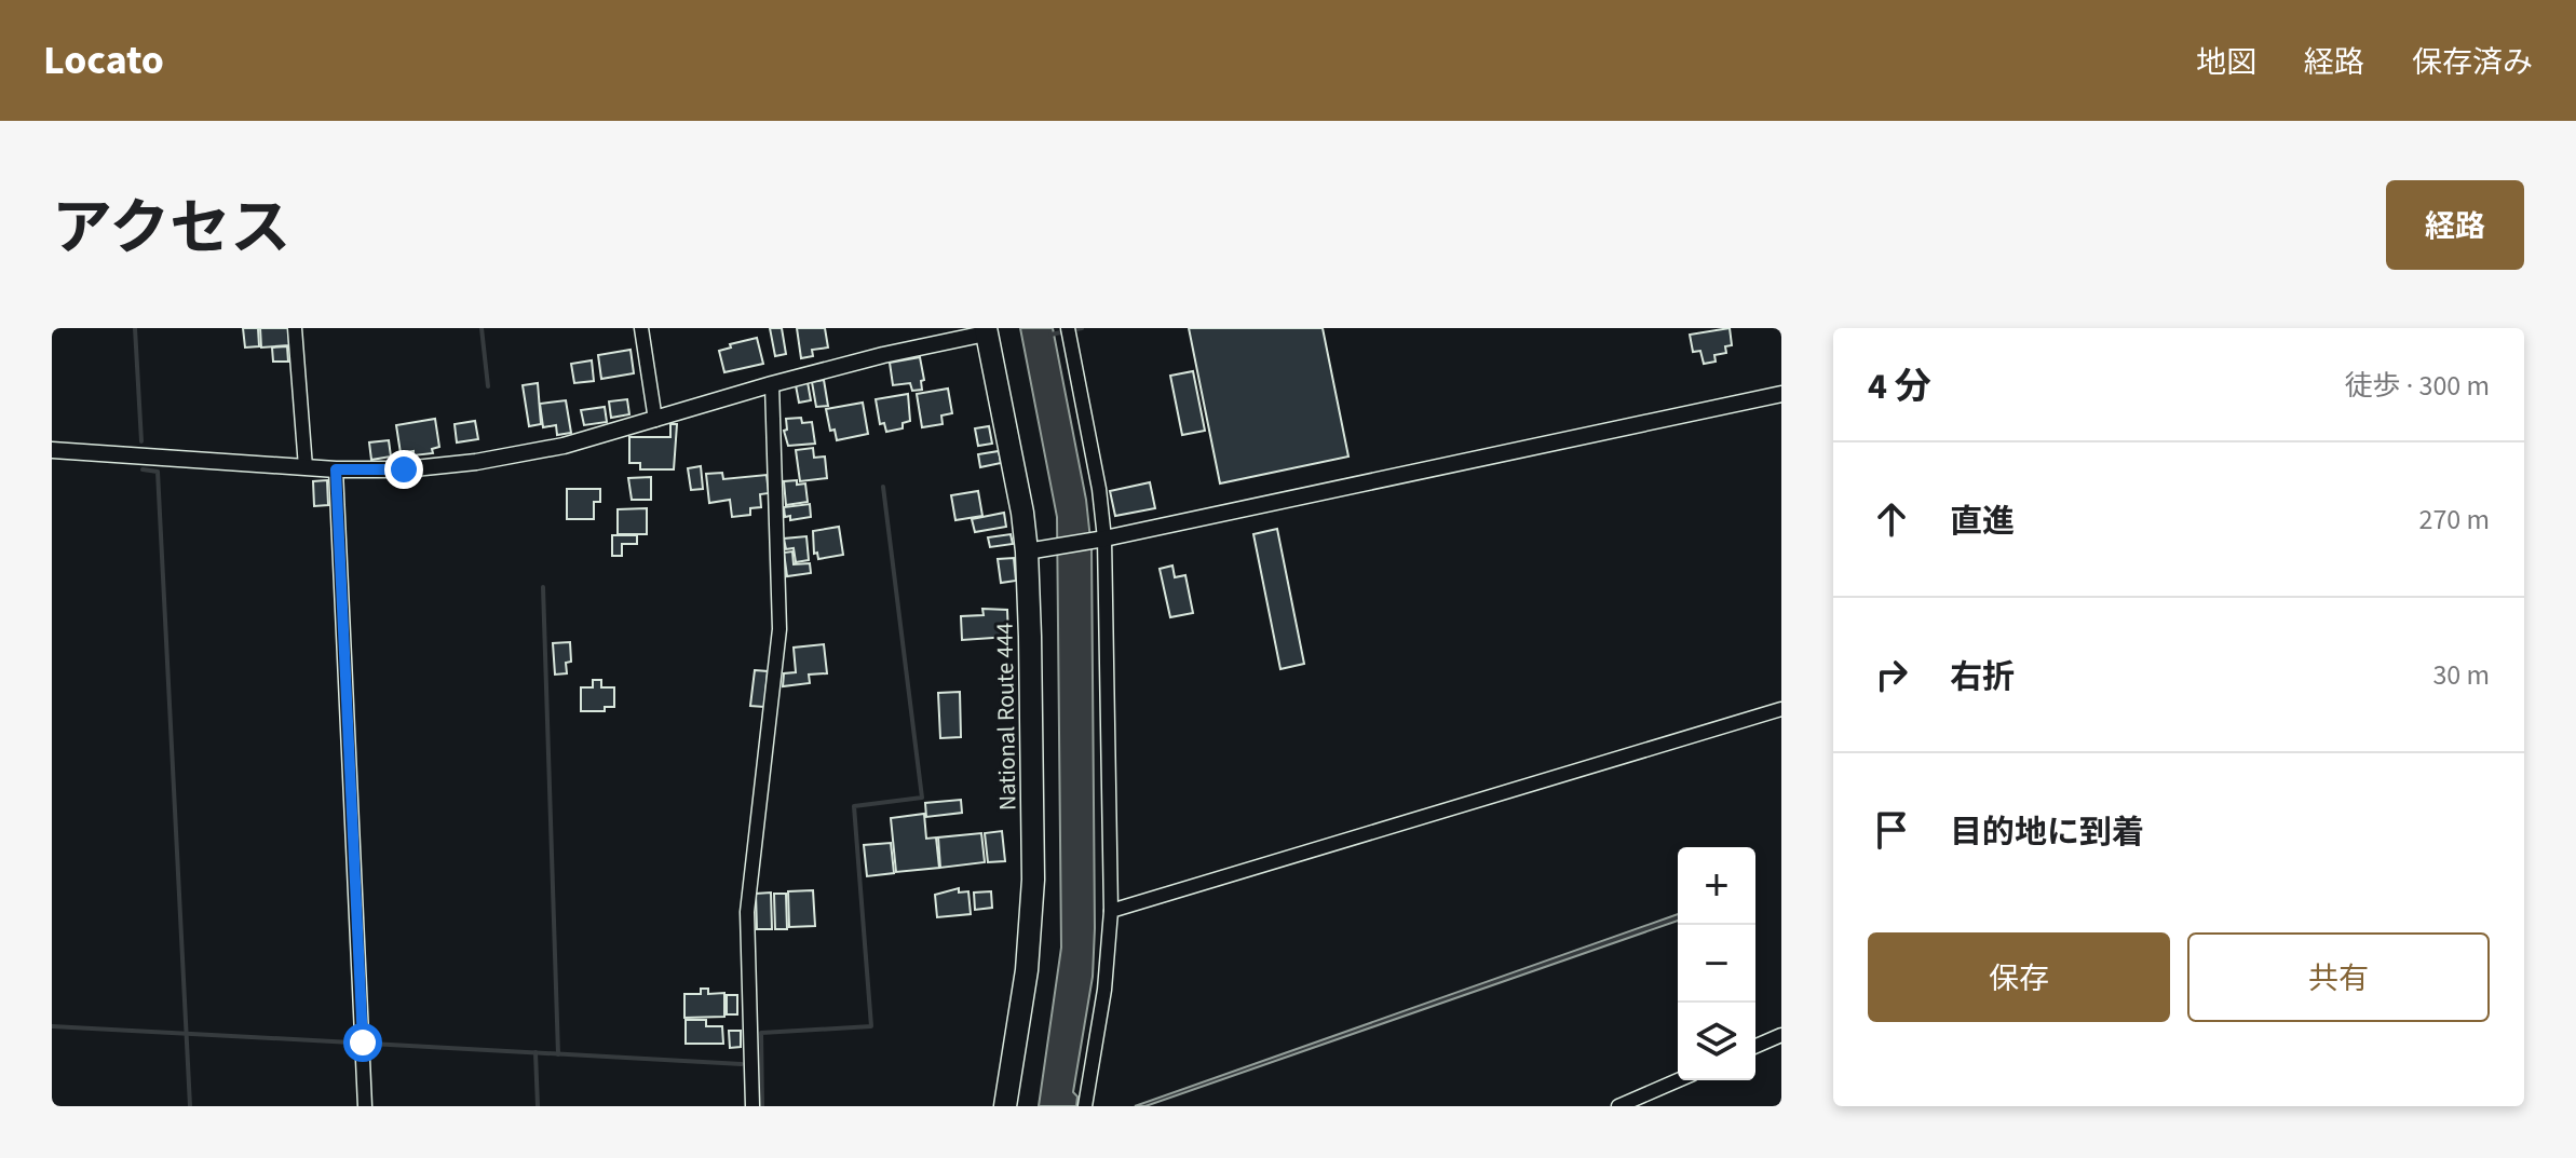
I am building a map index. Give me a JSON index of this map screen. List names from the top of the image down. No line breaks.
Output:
{"streets":{"highway":["National Route 444"]},"page":{"header":"Locato","nav":["地図","経路","保存済み"],"title":"アクセス","buttons":["経路",["保存","共有"]],"heading":["4 分","徒歩 · 300 m"],"list":[["直進","270 m"],["右折","30 m"],"目的地に到着"],"map_buttons":["+","−"]}}
